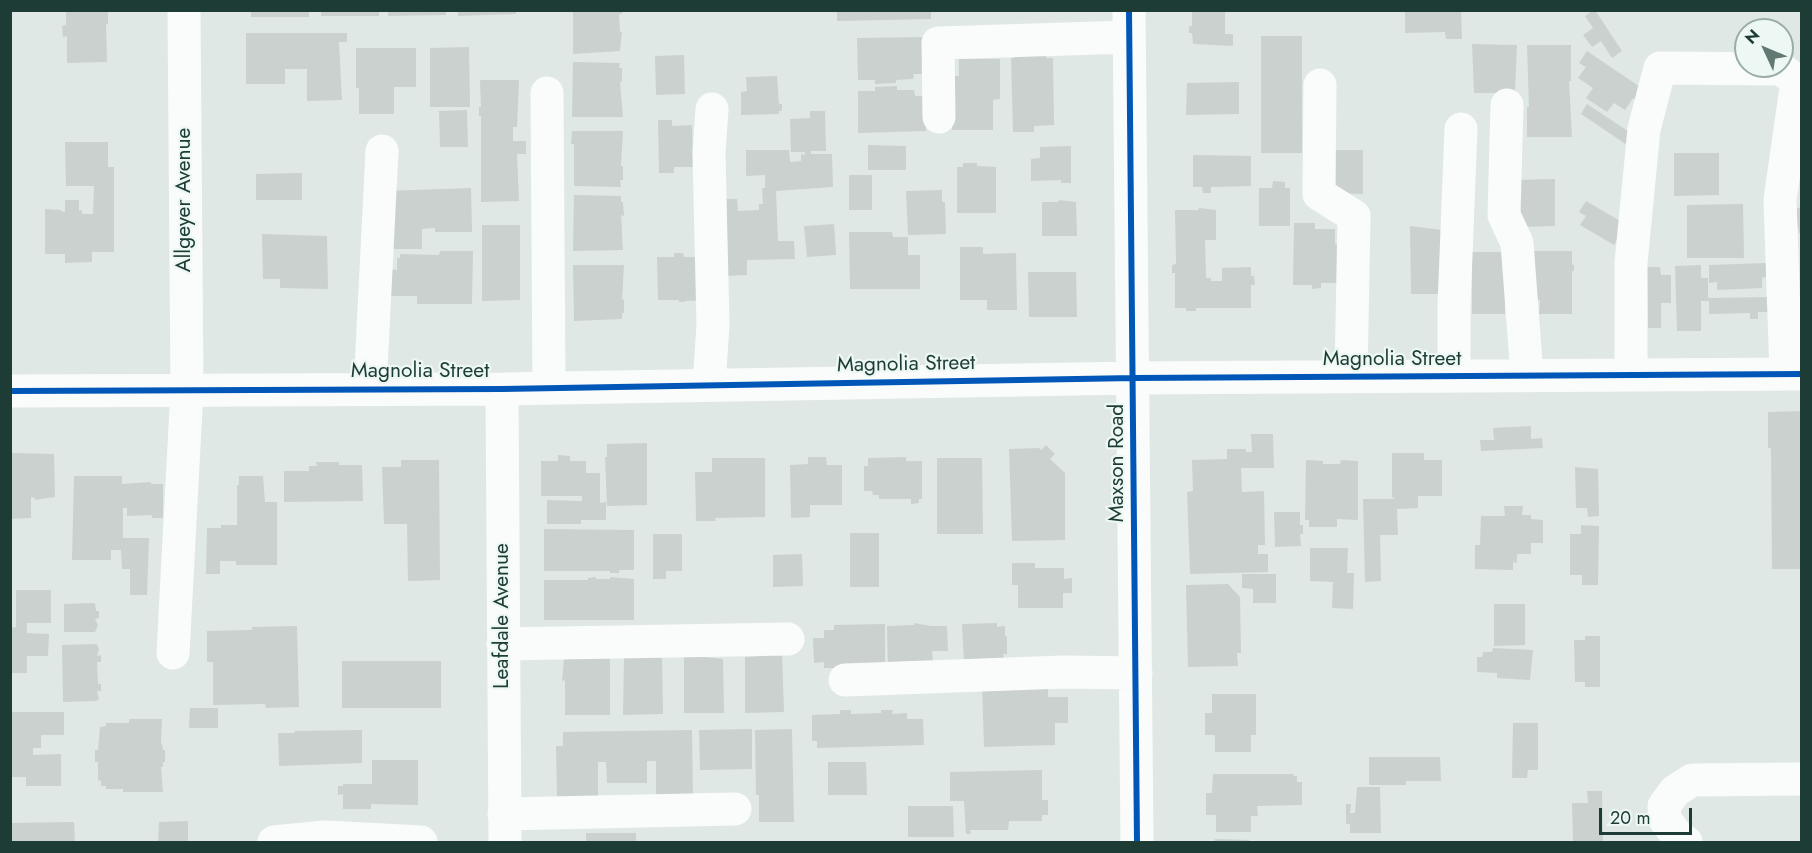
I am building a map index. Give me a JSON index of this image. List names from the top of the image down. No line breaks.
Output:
{"streets":{"street":["Allgeyer Avenue","Magnolia Street","Maxson Road","Leafdale Avenue"]},"crossings":[["Allgeyer Avenue","Magnolia Street"],["Magnolia Street","Maxson Road"],["Magnolia Street","Leafdale Avenue"]],"scale_bar":"20 m","north":"top left"}
